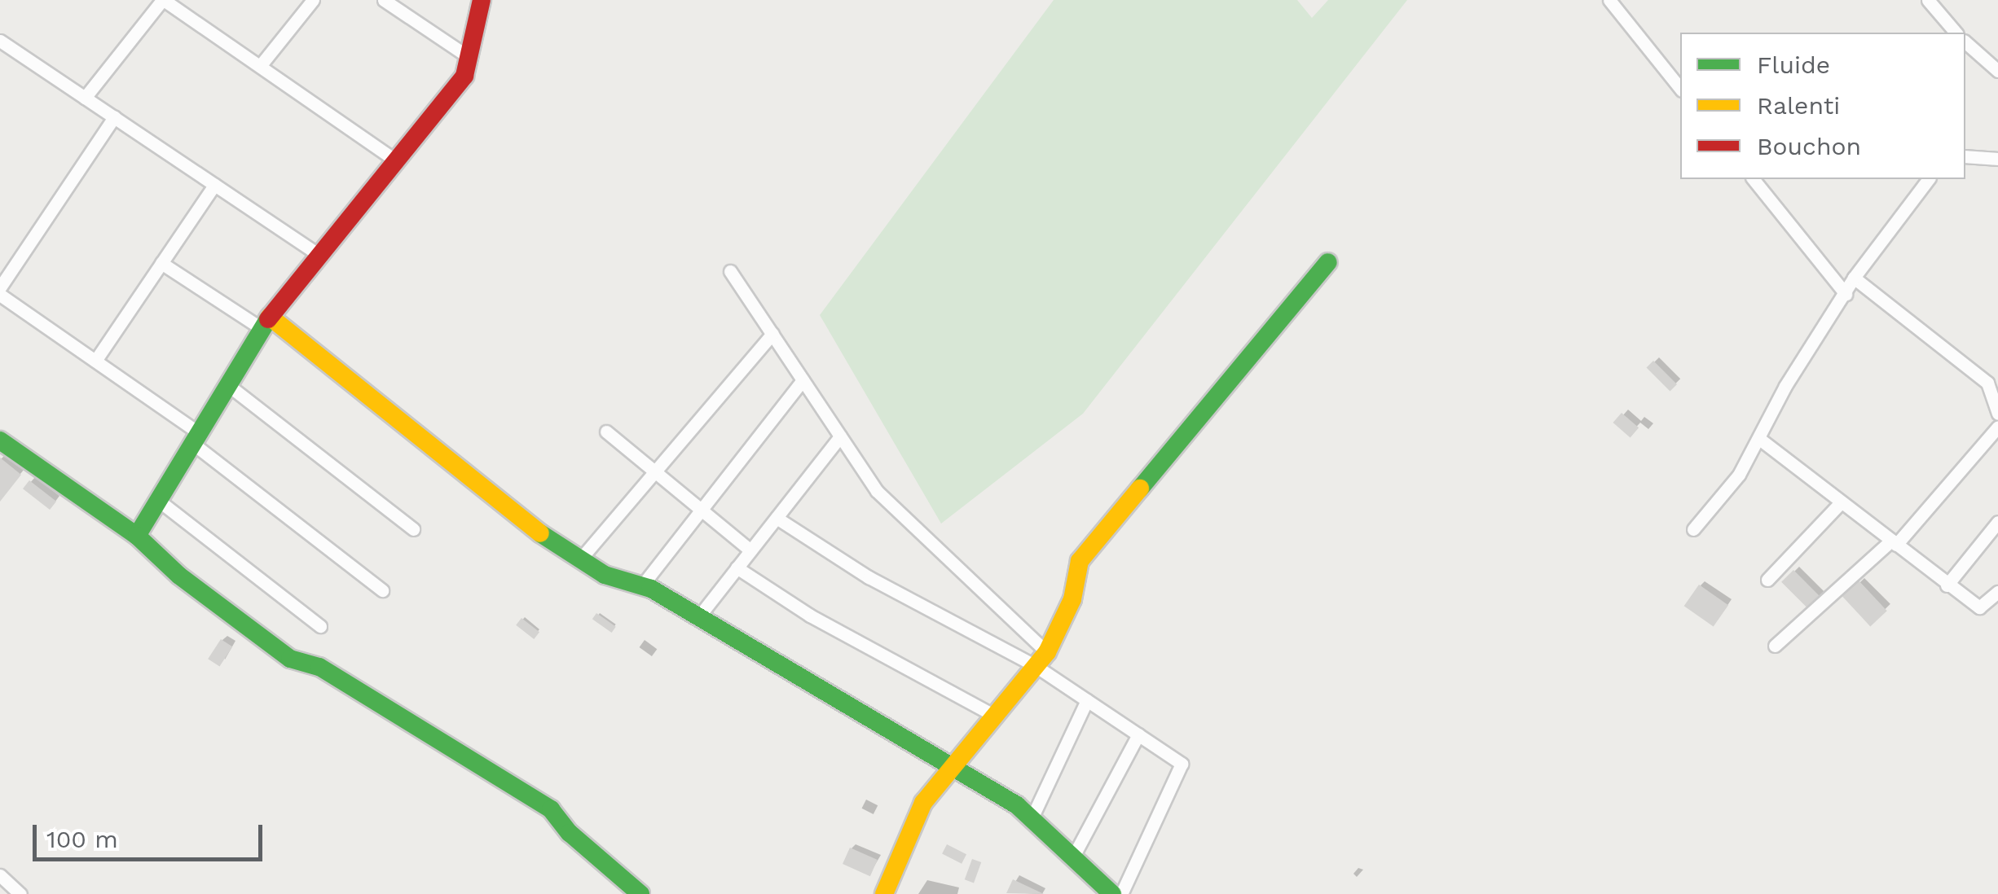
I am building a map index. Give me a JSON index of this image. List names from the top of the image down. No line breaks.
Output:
{"legend":["Fluide","Ralenti","Bouchon"],"scale_bar":"100 m"}
